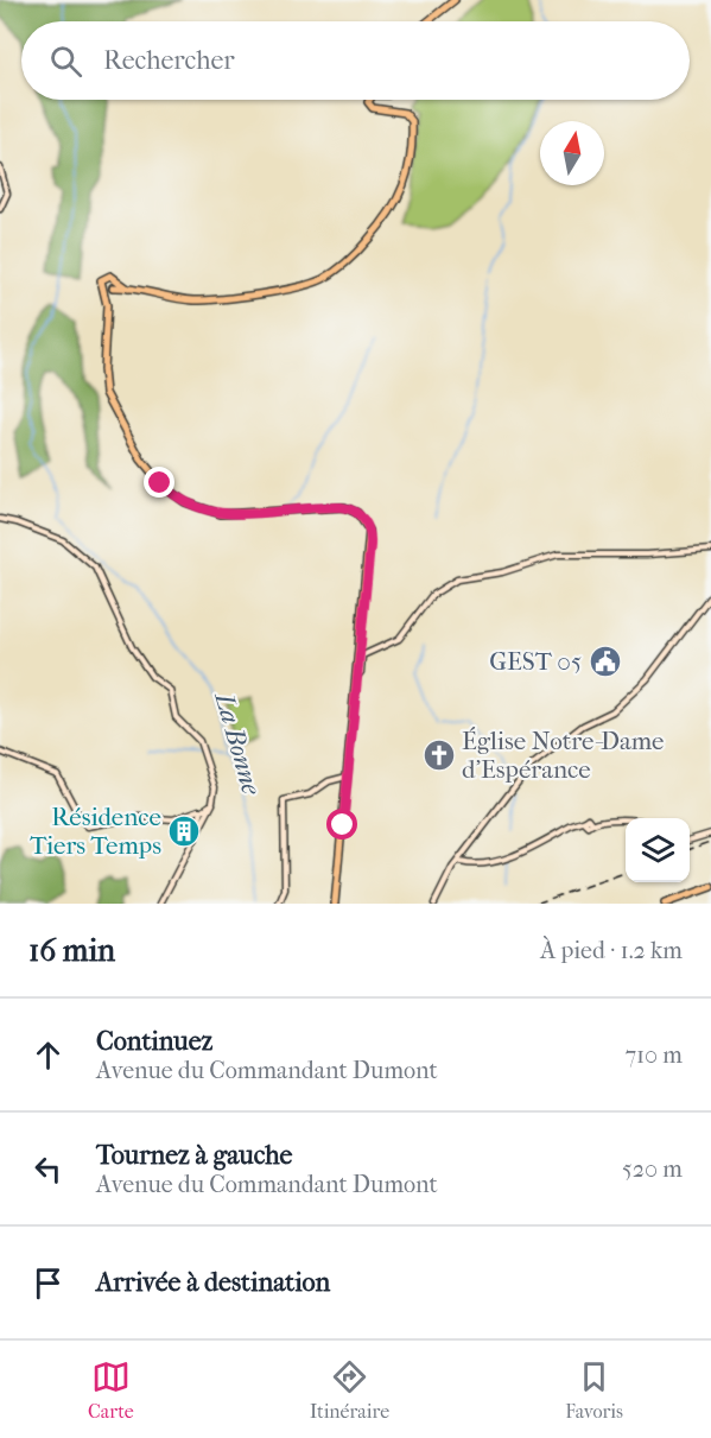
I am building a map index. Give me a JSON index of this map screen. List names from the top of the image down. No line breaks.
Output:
{"water":["La Bonne"],"places":{"public building":["GEST 05"],"church":["Église Notre-Dame d'Espérance"],"building":["Résidence Tiers Temps"]},"north":"top","page":{"search":"Rechercher","heading":["16 min","À pied · 1.2 km"],"list":[["Continuez","Avenue du Commandant Dumont","710 m"],["Tournez à gauche","Avenue du Commandant Dumont","520 m"],"Arrivée à destination"],"nav":["Carte","Itinéraire","Favoris"]}}
